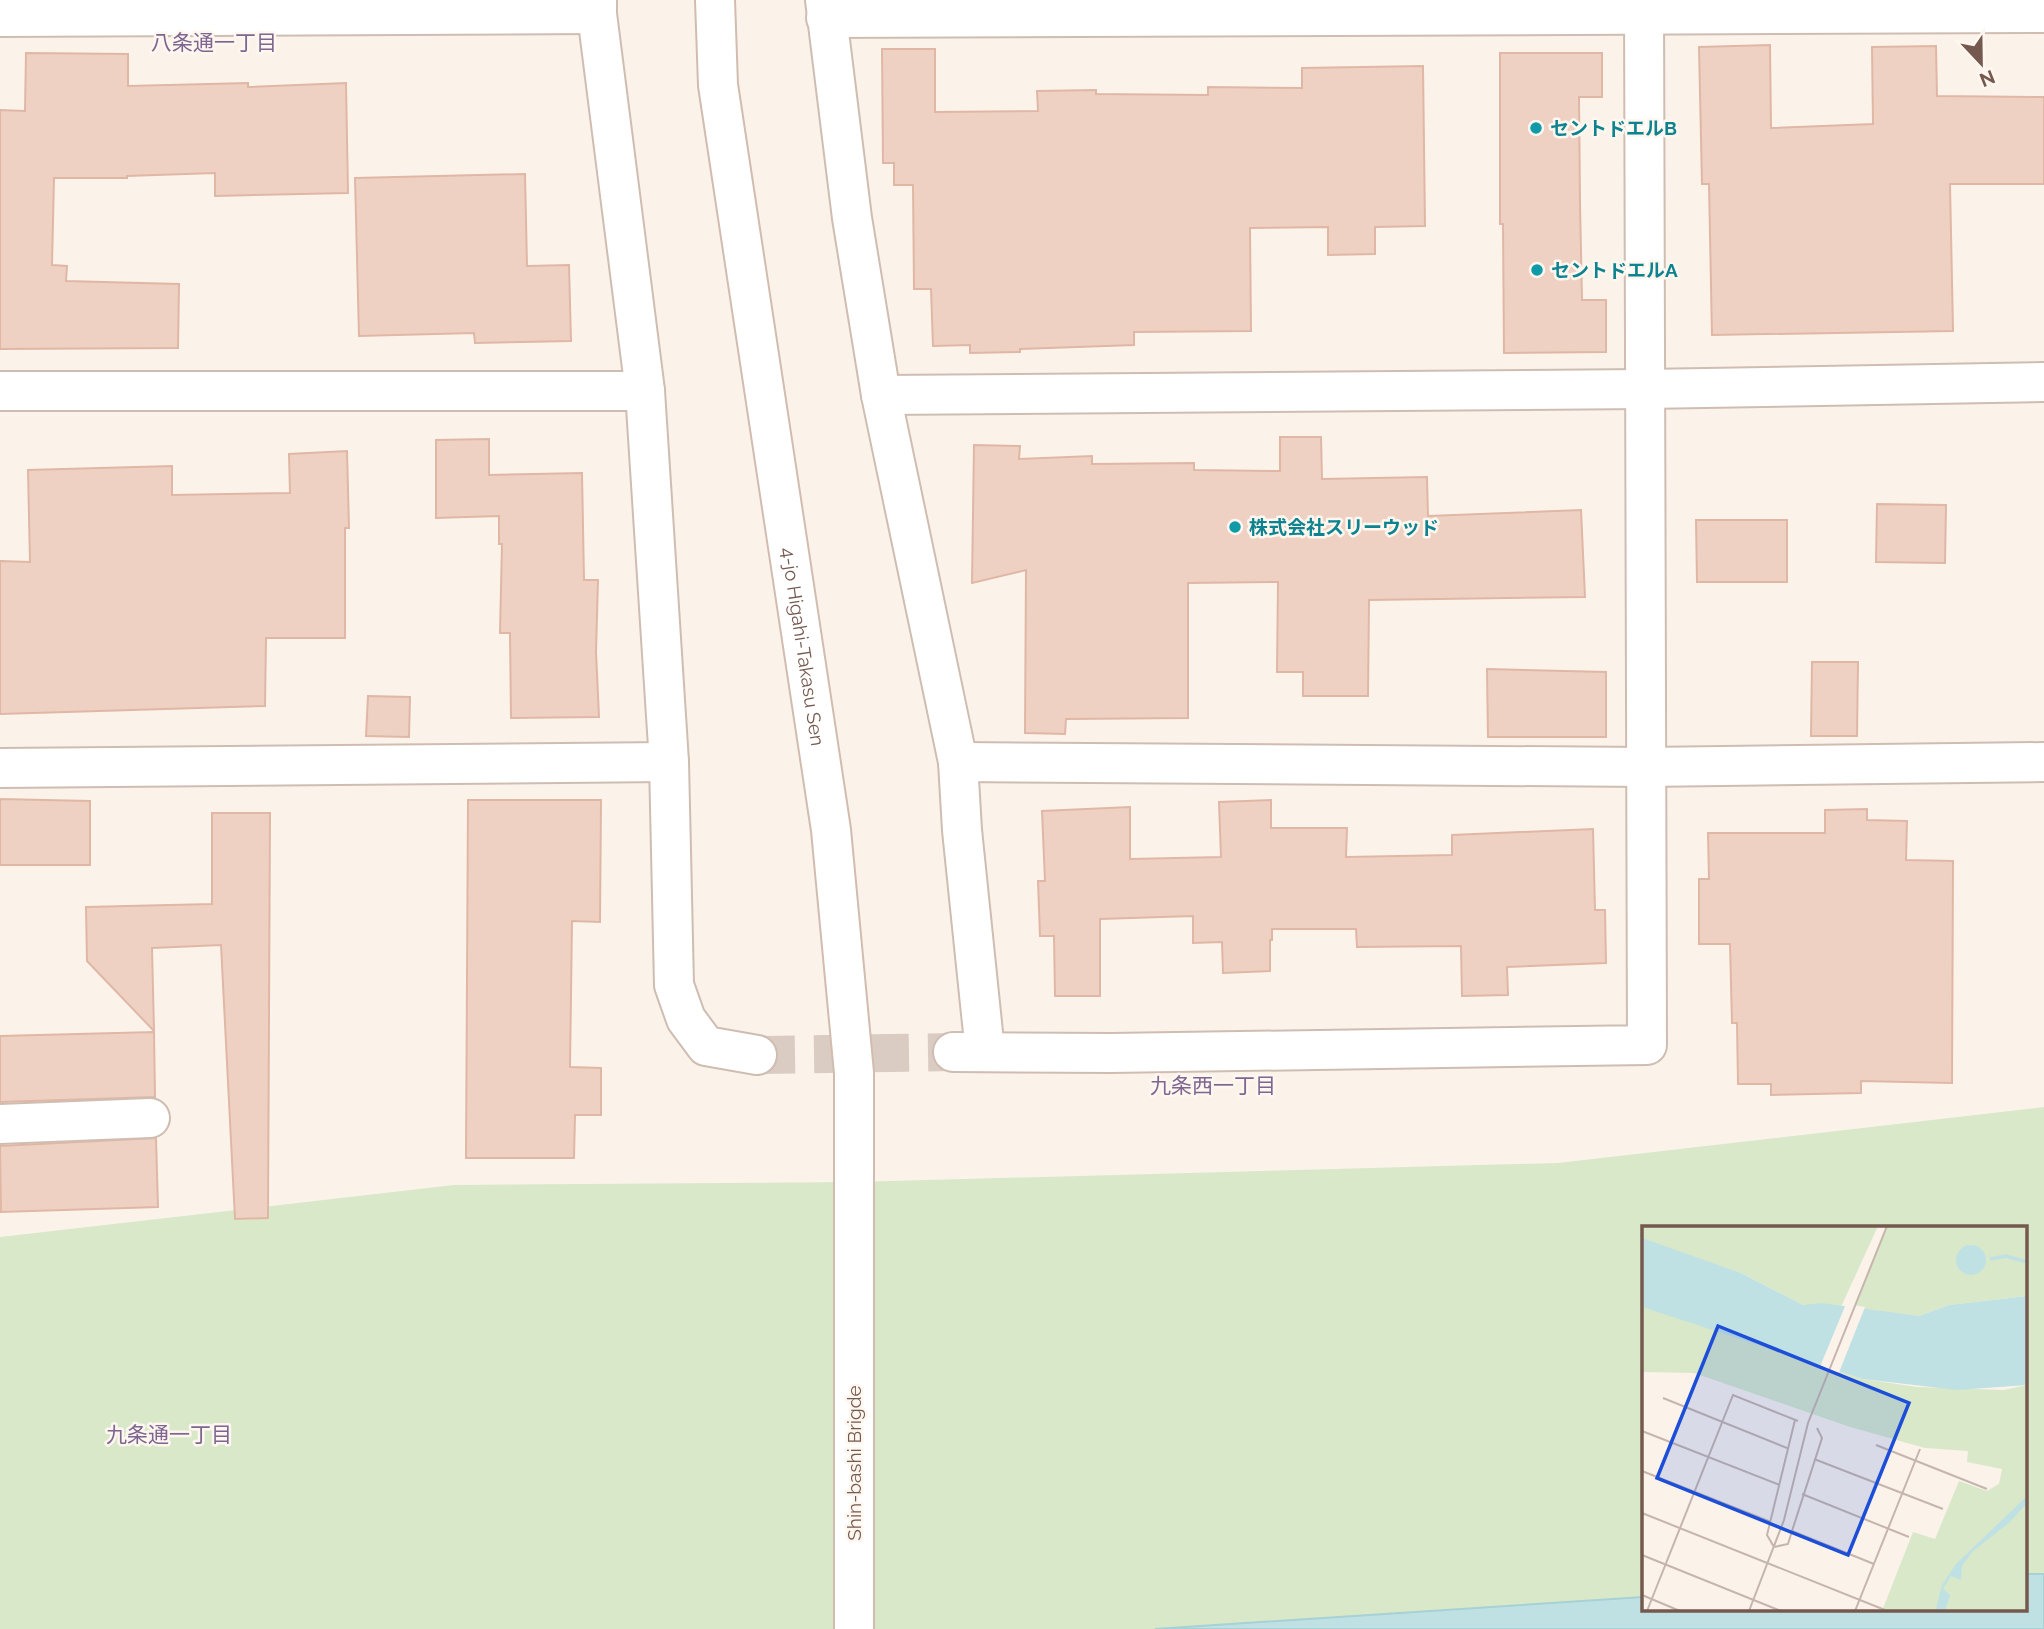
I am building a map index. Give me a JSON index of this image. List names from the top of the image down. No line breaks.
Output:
{"streets":{"street":["4-jo Higahi-Takasu Sen","Shin-bashi Brigde"]},"crossings":[["4-jo Higahi-Takasu Sen","Shin-bashi Brigde"]],"districts":["八条通一丁目","九条西一丁目","九条通一丁目"],"places":["セントドエルB","セントドエルA","株式会社スリーウッド"],"north":"bottom"}
